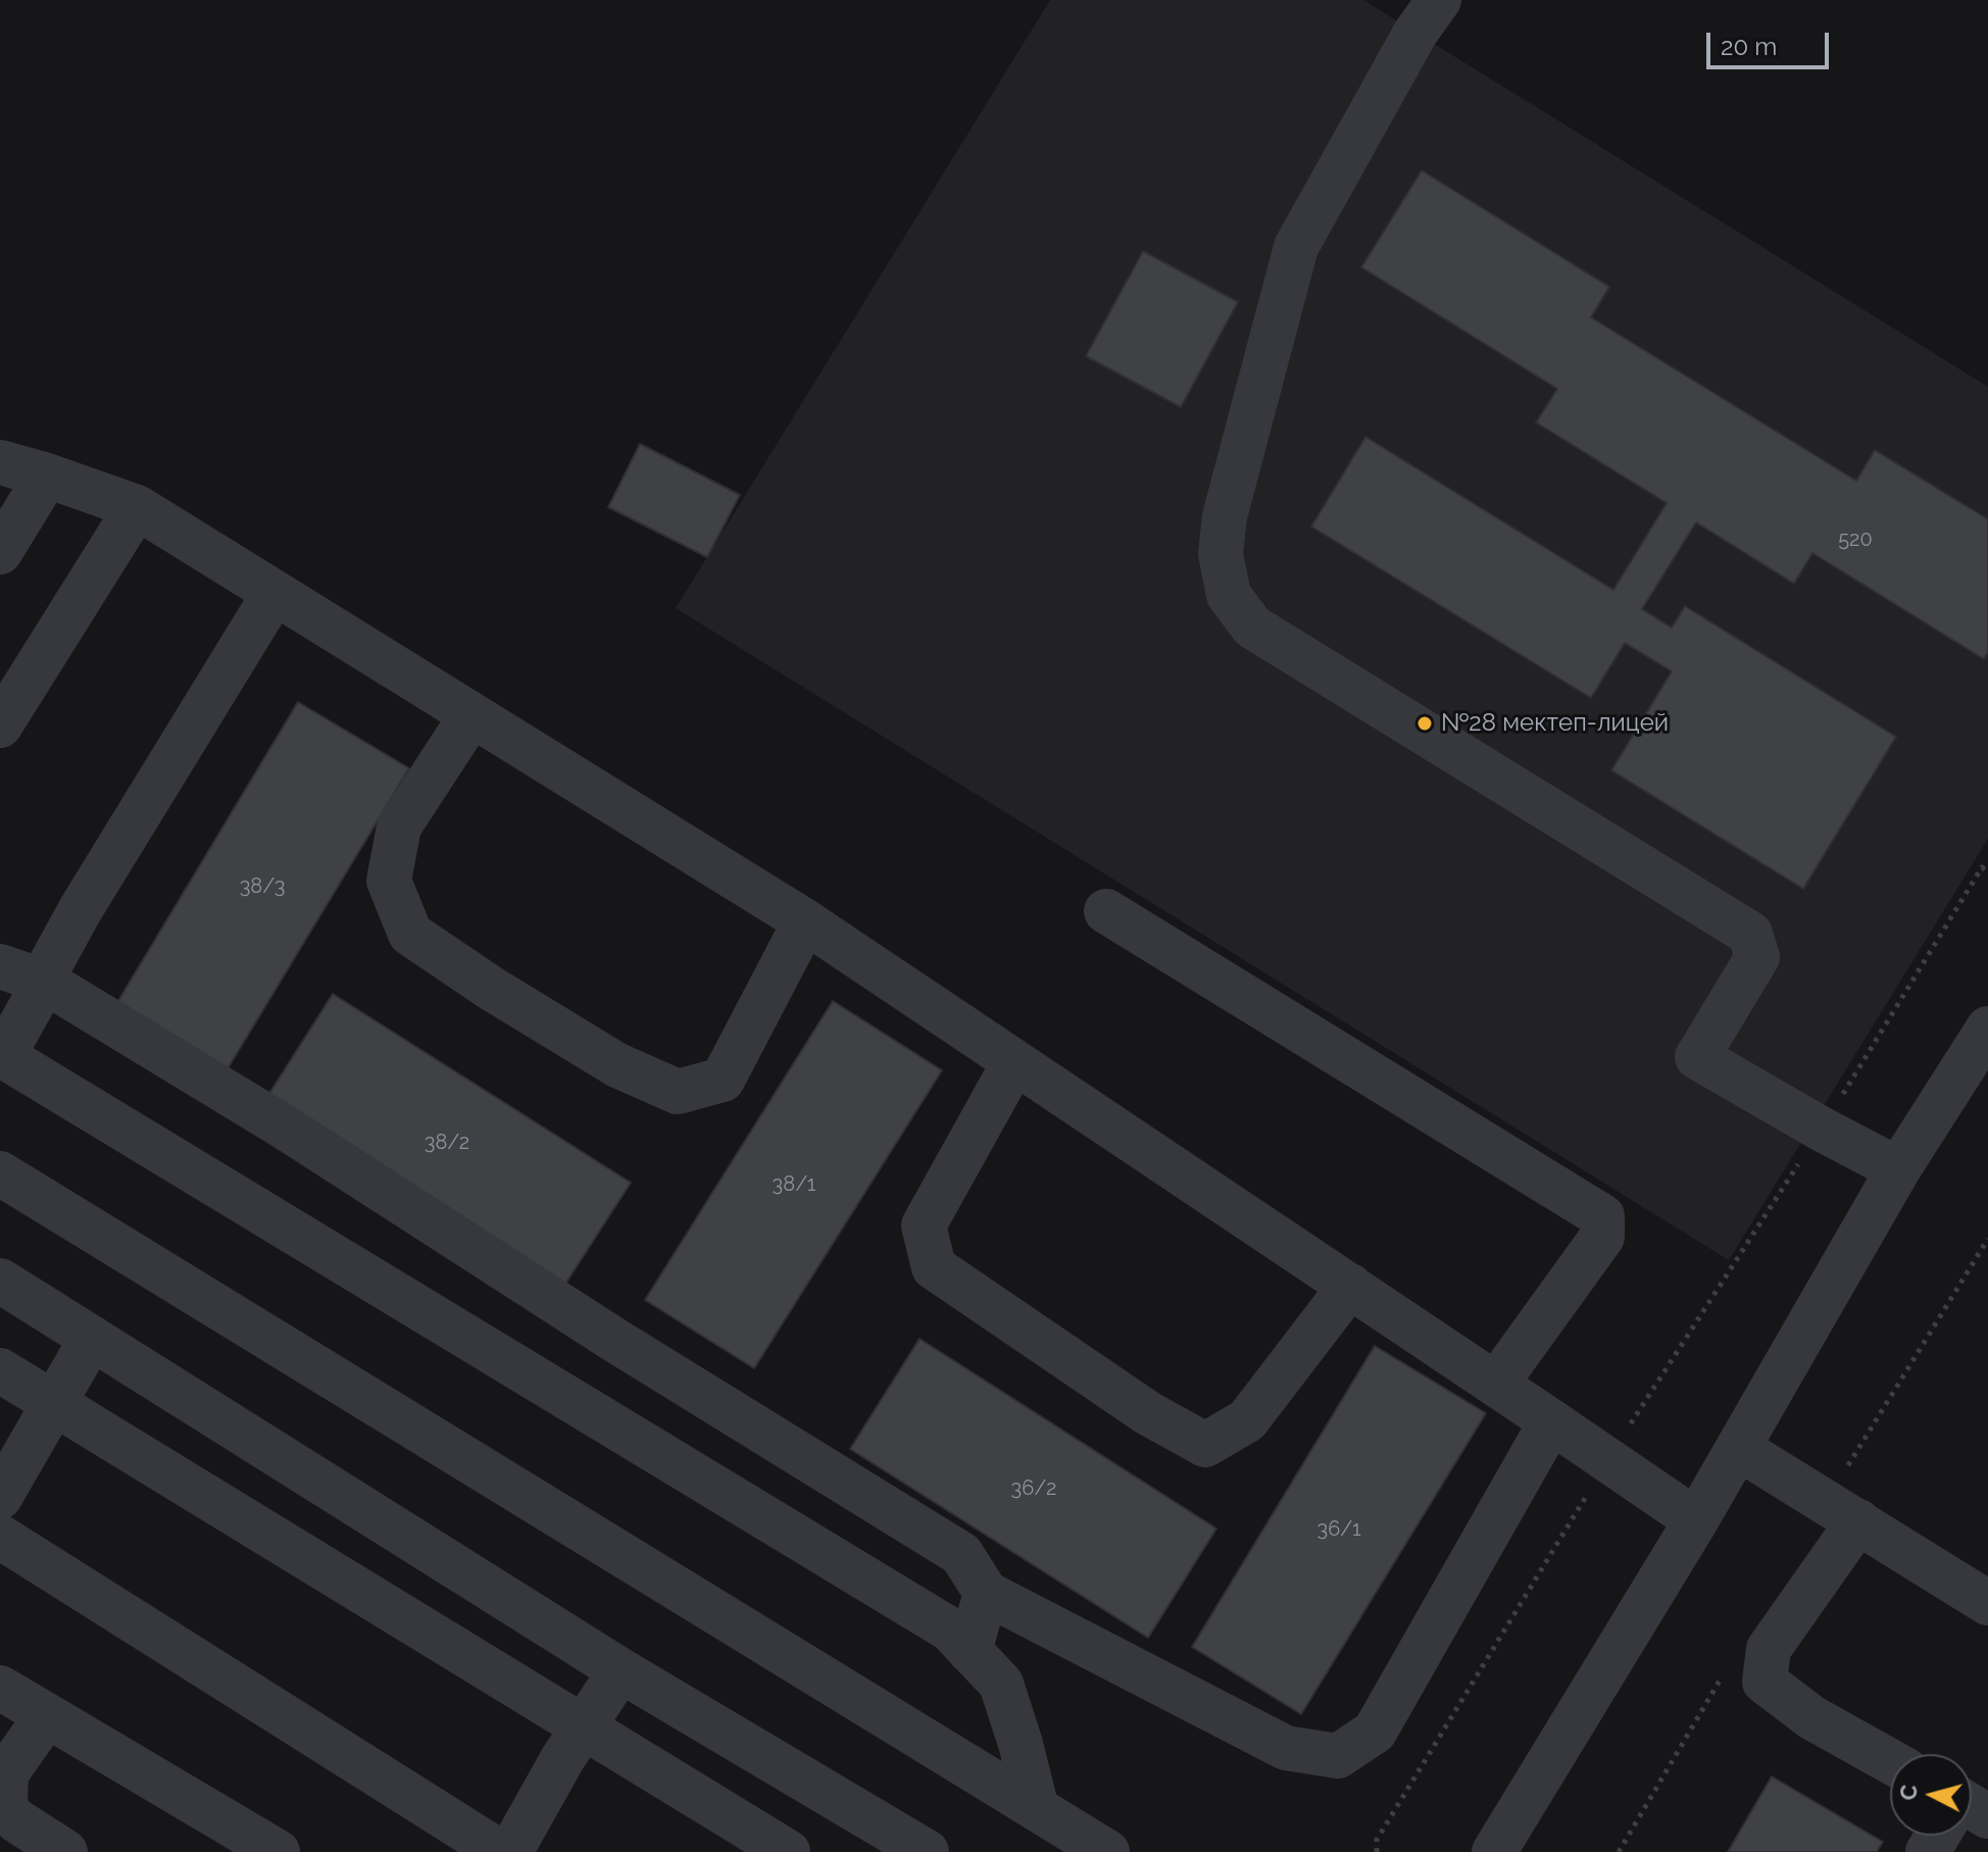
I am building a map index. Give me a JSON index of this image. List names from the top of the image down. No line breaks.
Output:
{"places":["№28 мектеп-лицей"],"house_numbers":["520","38/3","38/2","38/1","36/2","36/1"],"scale_bar":"20 m","north":"left"}
